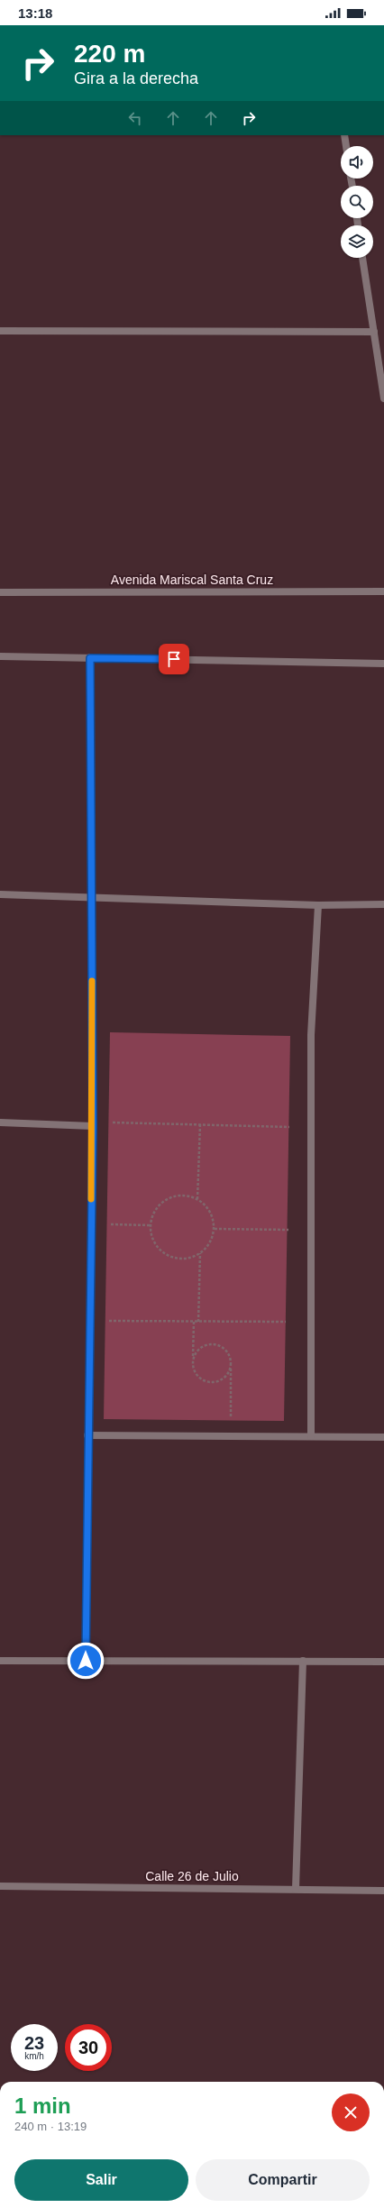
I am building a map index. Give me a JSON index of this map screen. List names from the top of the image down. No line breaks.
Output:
{"streets":{"street":["Avenida Mariscal Santa Cruz","Calle 26 de Julio"]},"page":{"status":"13:18","turn":["220 m","Gira a la derecha"],"speed":"23 km/h","limit":"30","heading":["1 min","240 m · 13:19"],"buttons":["Salir","Compartir"]}}
